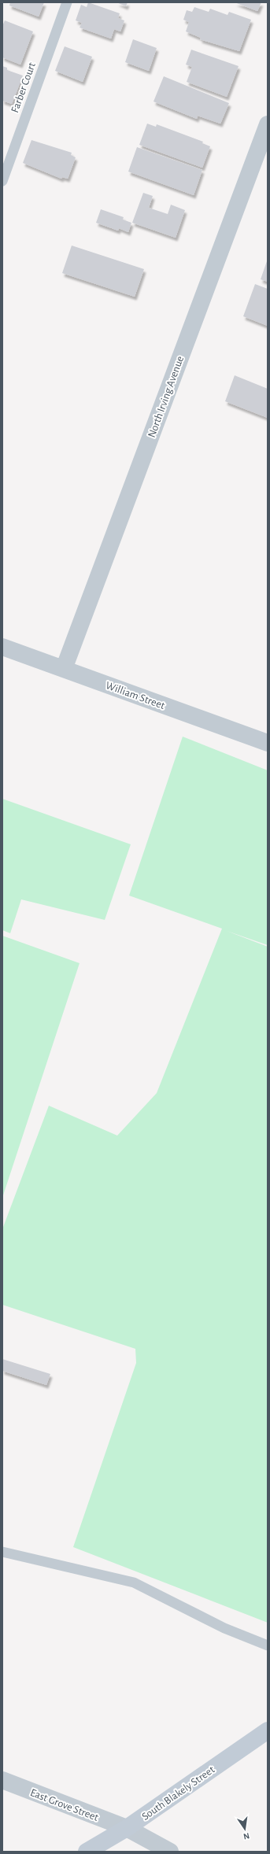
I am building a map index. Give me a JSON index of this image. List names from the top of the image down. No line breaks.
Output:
{"streets":{"main road":["South Blakely Street"],"street":["North Irving Avenue","William Street","East Grove Street"],"lane":["Farber Court"]},"crossings":[["North Irving Avenue","William Street"],["South Blakely Street","East Grove Street"]],"north":"bottom"}
